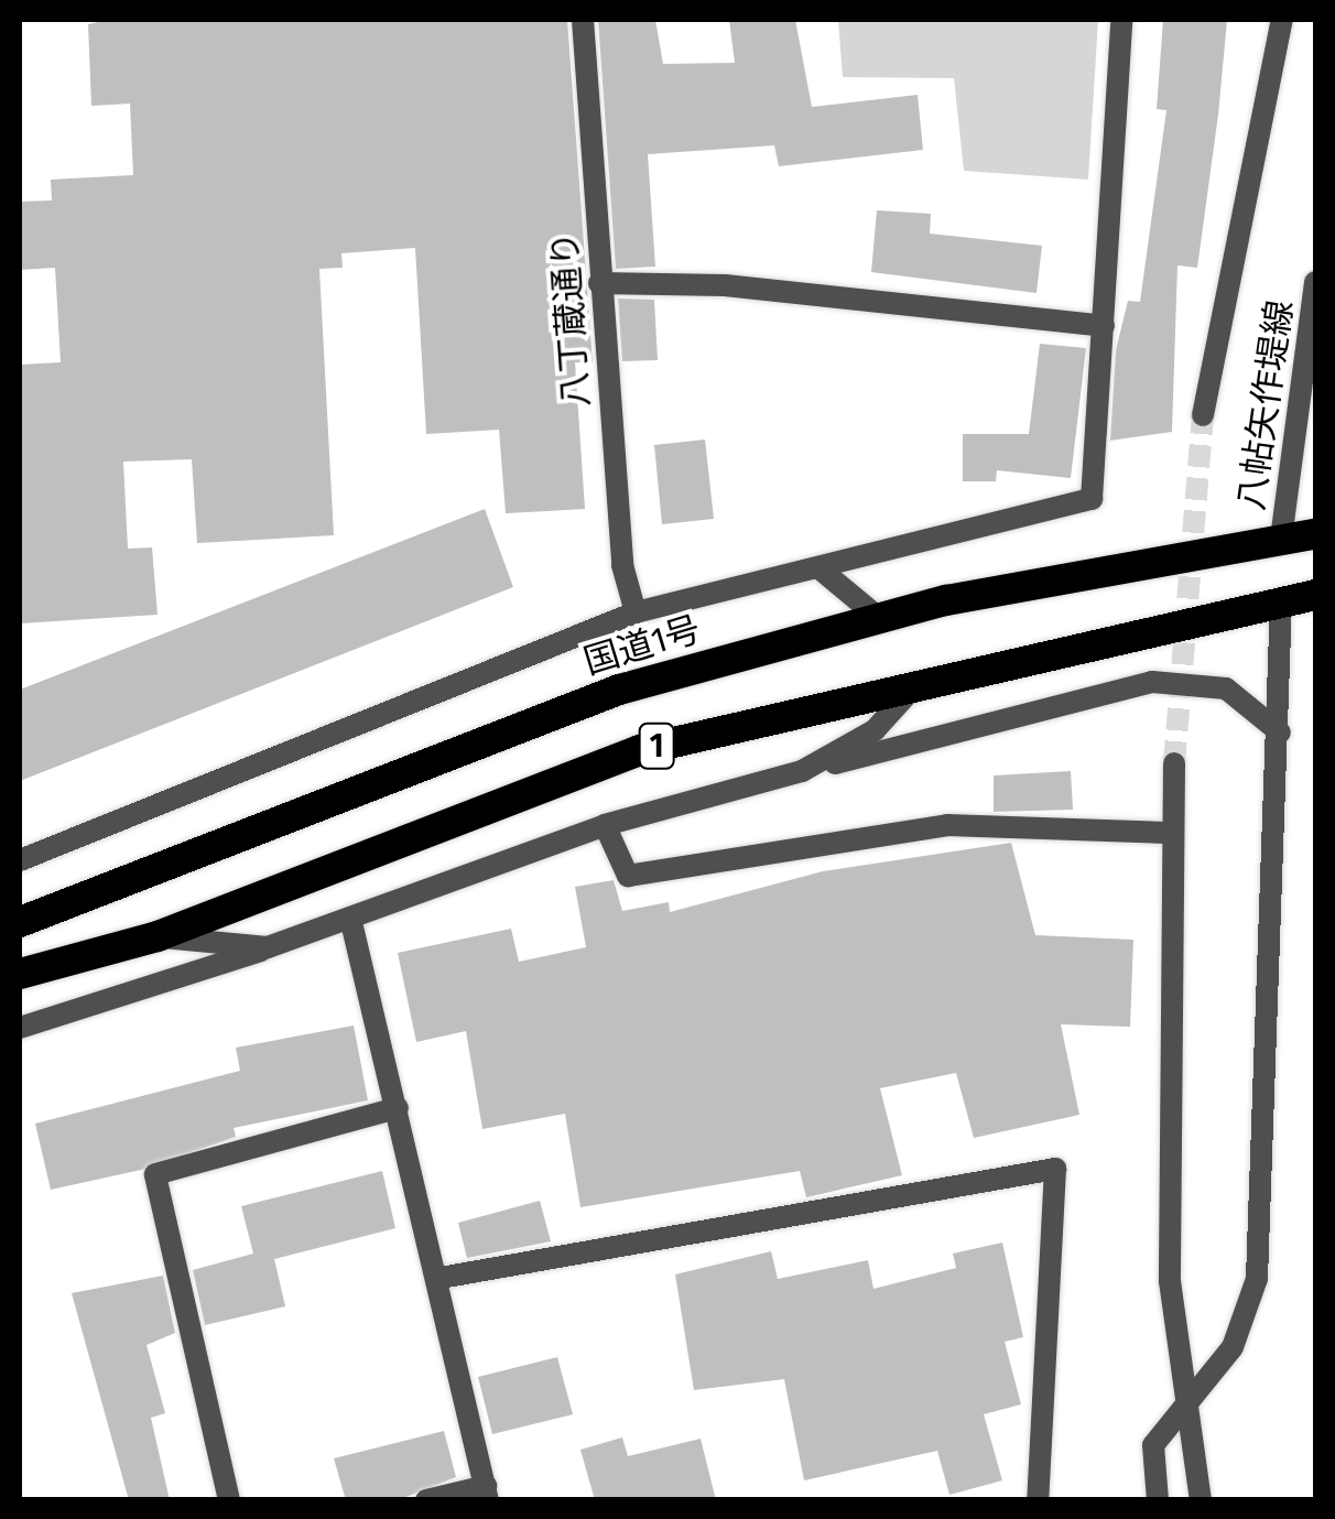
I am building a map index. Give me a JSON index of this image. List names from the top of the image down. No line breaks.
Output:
{"streets":{"highway":["国道1号","1"],"street":["八丁蔵通り","八帖矢作堤線"]},"crossings":[["八帖矢作堤線","国道1号"]]}
